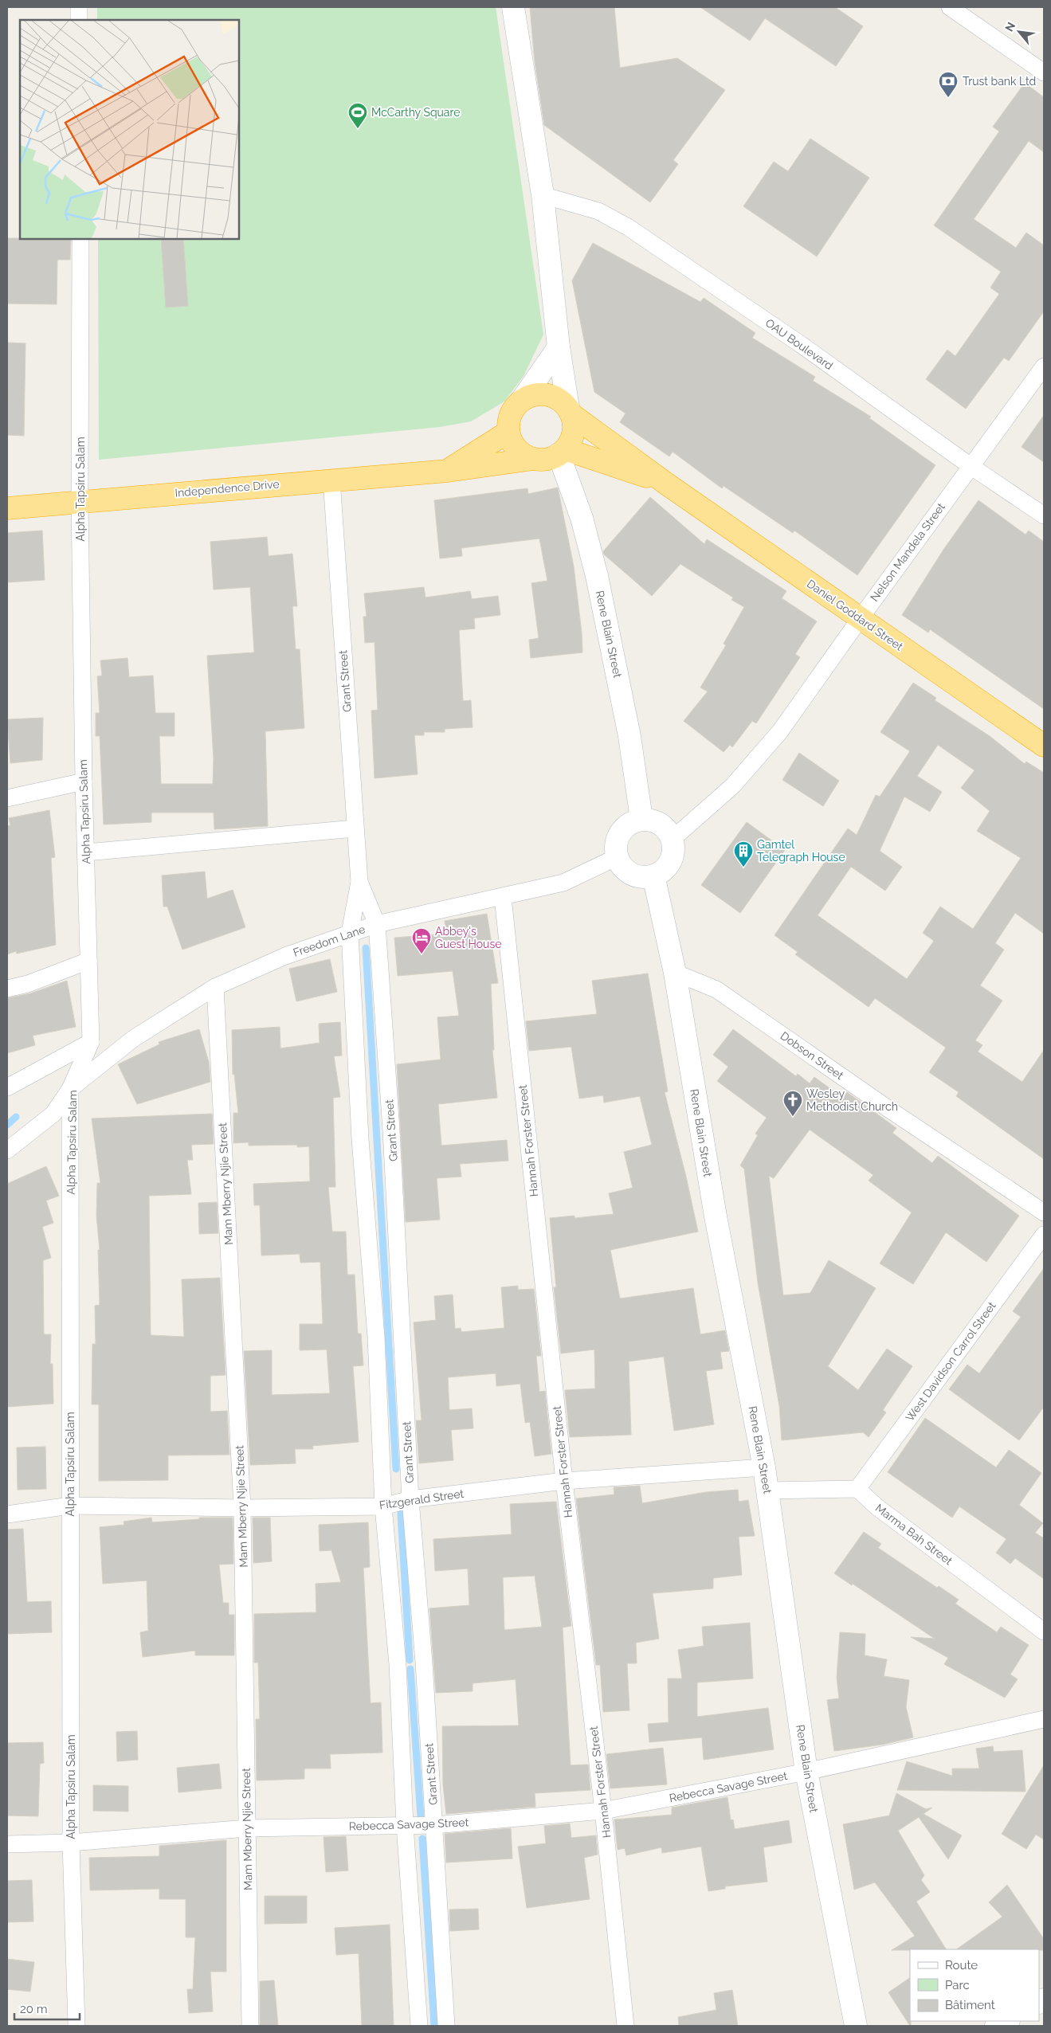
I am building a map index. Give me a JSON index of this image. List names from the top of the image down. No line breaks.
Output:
{"streets":{"highway":["Independence Drive","Daniel Goddard Street"],"street":["OAU Boulevard","Alpha Tapsiru Salam","Nelson Mandela Street","Rene Blain Street","Grant Street","Freedom Lane","Dobson Street","Hannah Forster Street","Mam Mberry Njie Street","West Davidson Carrol Street","Fitzgerald Street","Marma Bah Street","Rebecca Savage Street"]},"crossings":[["OAU Boulevard","Nelson Mandela Street"],["Independence Drive","Alpha Tapsiru Salam"],["Independence Drive","Daniel Goddard Street"],["Independence Drive","Rene Blain Street"],["Independence Drive","Grant Street"],["Alpha Tapsiru Salam","Freedom Lane"],["Alpha Tapsiru Salam","Fitzgerald Street"],["Alpha Tapsiru Salam","Rebecca Savage Street"],["Nelson Mandela Street","Daniel Goddard Street"],["Nelson Mandela Street","Rene Blain Street"],["Nelson Mandela Street","Freedom Lane"],["Daniel Goddard Street","Rene Blain Street"],["Rene Blain Street","Freedom Lane"],["Rene Blain Street","Dobson Street"],["Rene Blain Street","Fitzgerald Street"],["Rene Blain Street","Rebecca Savage Street"],["Grant Street","Freedom Lane"],["Grant Street","Fitzgerald Street"],["Grant Street","Rebecca Savage Street"],["Freedom Lane","Hannah Forster Street"],["Freedom Lane","Mam Mberry Njie Street"],["Hannah Forster Street","Fitzgerald Street"],["Hannah Forster Street","Rebecca Savage Street"],["Mam Mberry Njie Street","Fitzgerald Street"],["Mam Mberry Njie Street","Rebecca Savage Street"],["West Davidson Carrol Street","Marma Bah Street"]],"places":{"bank":["Trust bank Ltd"],"sports":["McCarthy Square"],"building":["Gamtel Telegraph House"],"hotel":["Abbey's Guest House"],"church":["Wesley Methodist Church"]},"legend":["Route","Parc","Bâtiment"],"scale_bar":"20 m","north":"top left"}
